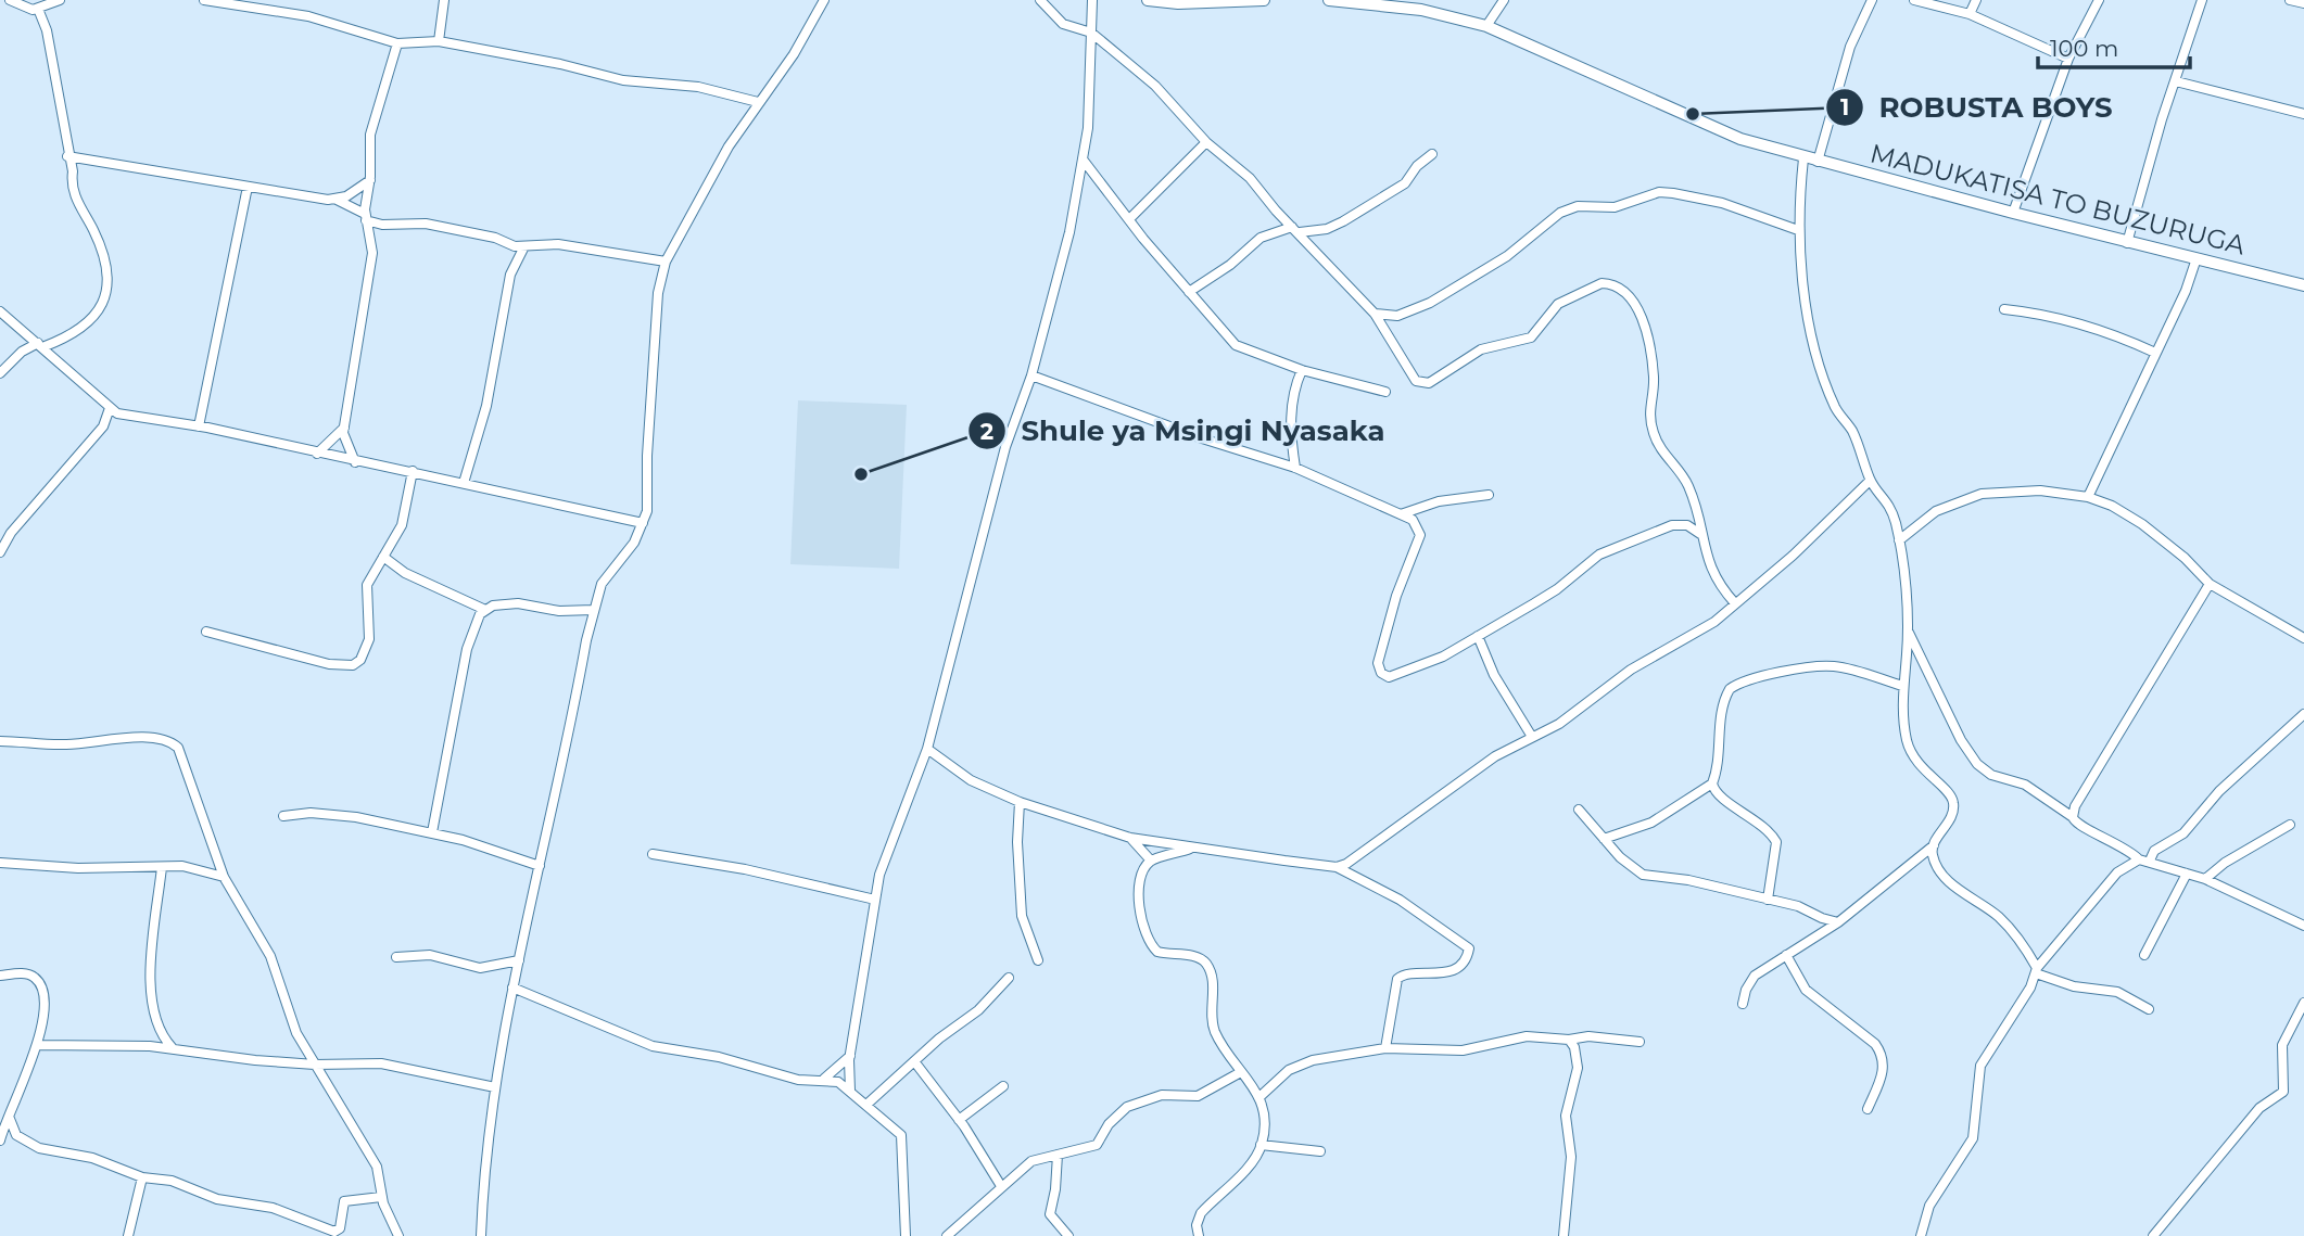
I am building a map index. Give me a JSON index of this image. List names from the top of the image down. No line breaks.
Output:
{"streets":{"main road":["MADUKATISA TO BUZURUGA"]},"places":["ROBUSTA BOYS","Shule ya Msingi Nyasaka"],"scale_bar":"100 m"}
